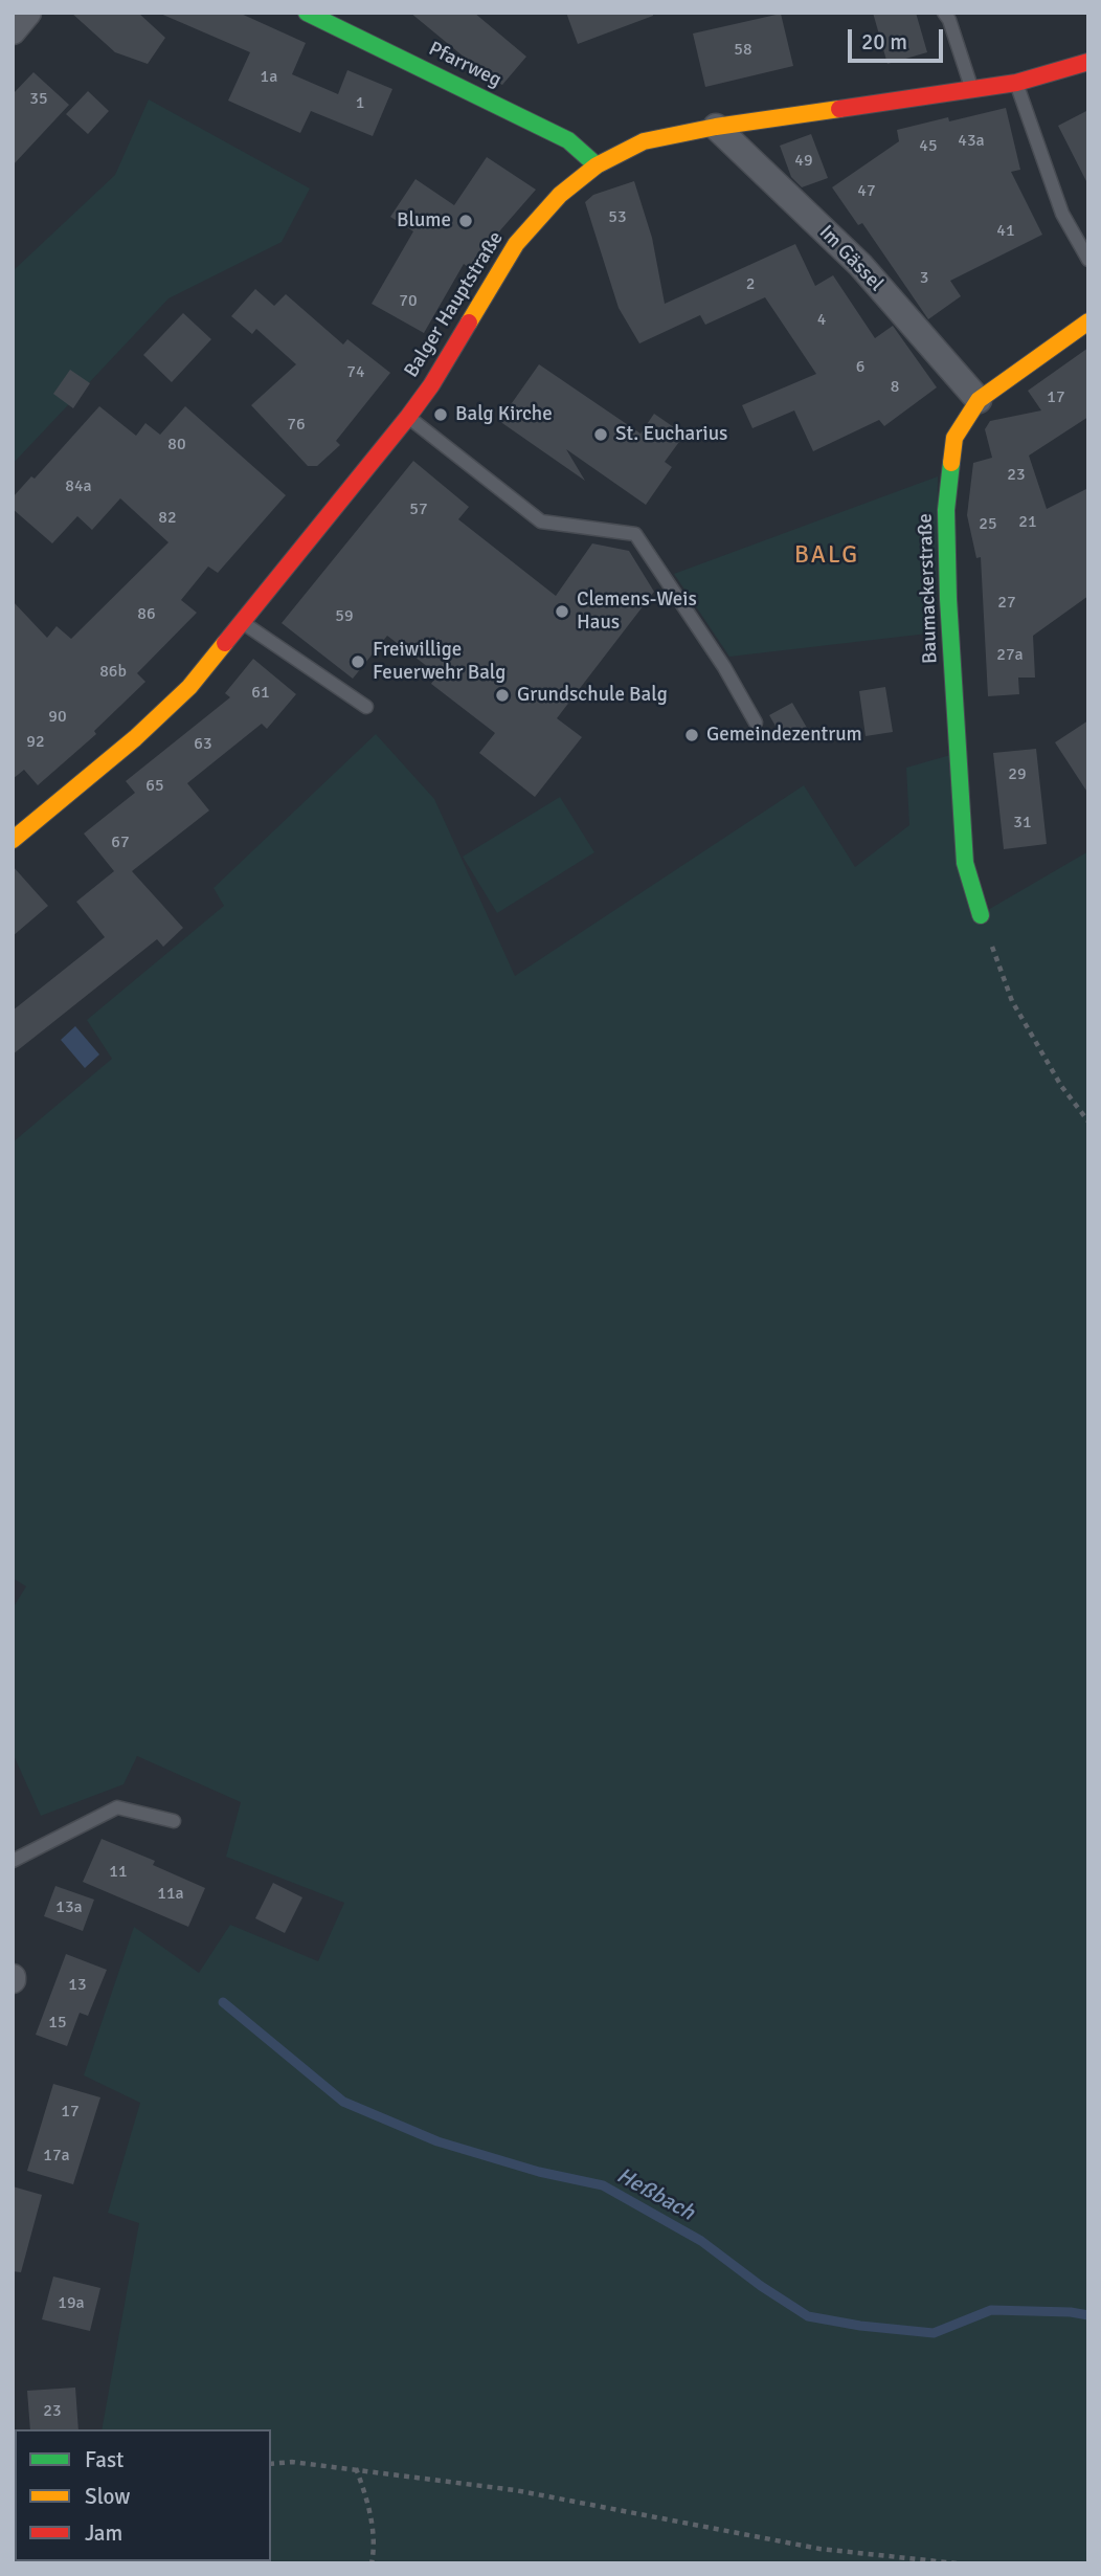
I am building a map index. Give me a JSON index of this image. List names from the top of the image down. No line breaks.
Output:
{"streets":{"street":["Pfarrweg","Im Gässel","Balger Hauptstraße","Baumackerstraße"]},"crossings":[["Pfarrweg","Balger Hauptstraße"],["Im Gässel","Balger Hauptstraße"],["Im Gässel","Baumackerstraße"]],"districts":["BALG"],"water":["Heßbach"],"places":["Blume","Balg Kirche","St. Eucharius","Clemens-Weis Haus","Freiwillige Feuerwehr Balg","Grundschule Balg","Gemeindezentrum"],"house_numbers":["58","1a","35","1","43a","45","49","47","53","41","3","2","70","4","6","74","8","17","76","80","23","84a","57","82","21","25","27","86","59","27a","86b","61","90","92","63","29","65","31","67","11","11a","13a","13","15","17","17a","19a","23"],"legend":["Fast","Slow","Jam"],"scale_bar":"20 m"}
